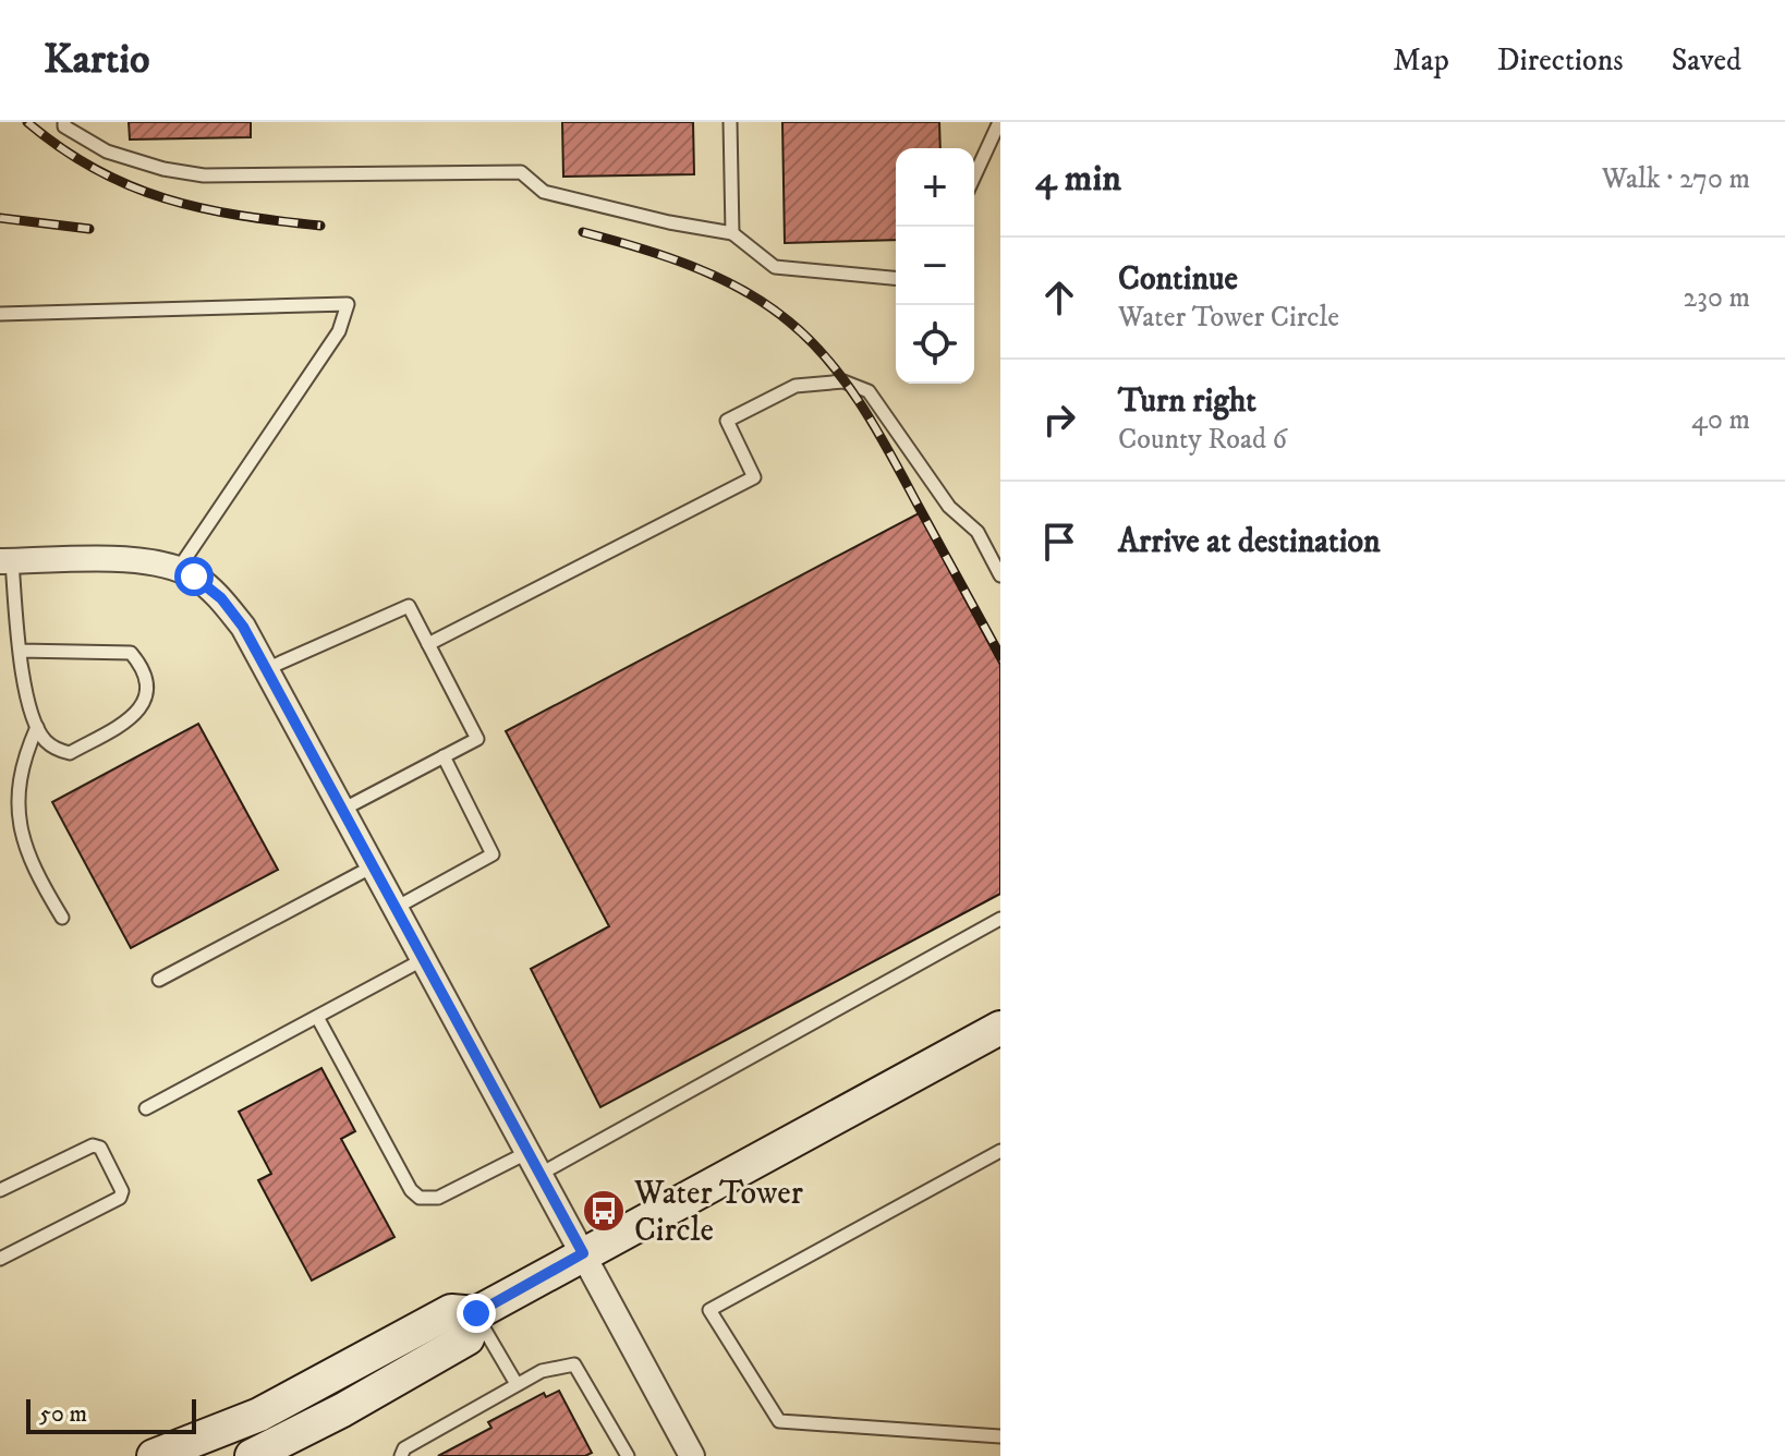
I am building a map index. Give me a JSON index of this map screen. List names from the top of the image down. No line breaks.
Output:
{"places":{"bus stop":["Water Tower Circle"]},"scale_bar":"50 m","page":{"header":"Kartio","nav":["Map","Directions","Saved"],"heading":["4 min","Walk · 270 m"],"map_buttons":["+","−"],"list":[["Continue","Water Tower Circle","230 m"],["Turn right","County Road 6","40 m"],"Arrive at destination"],"scale":"50 m"}}
